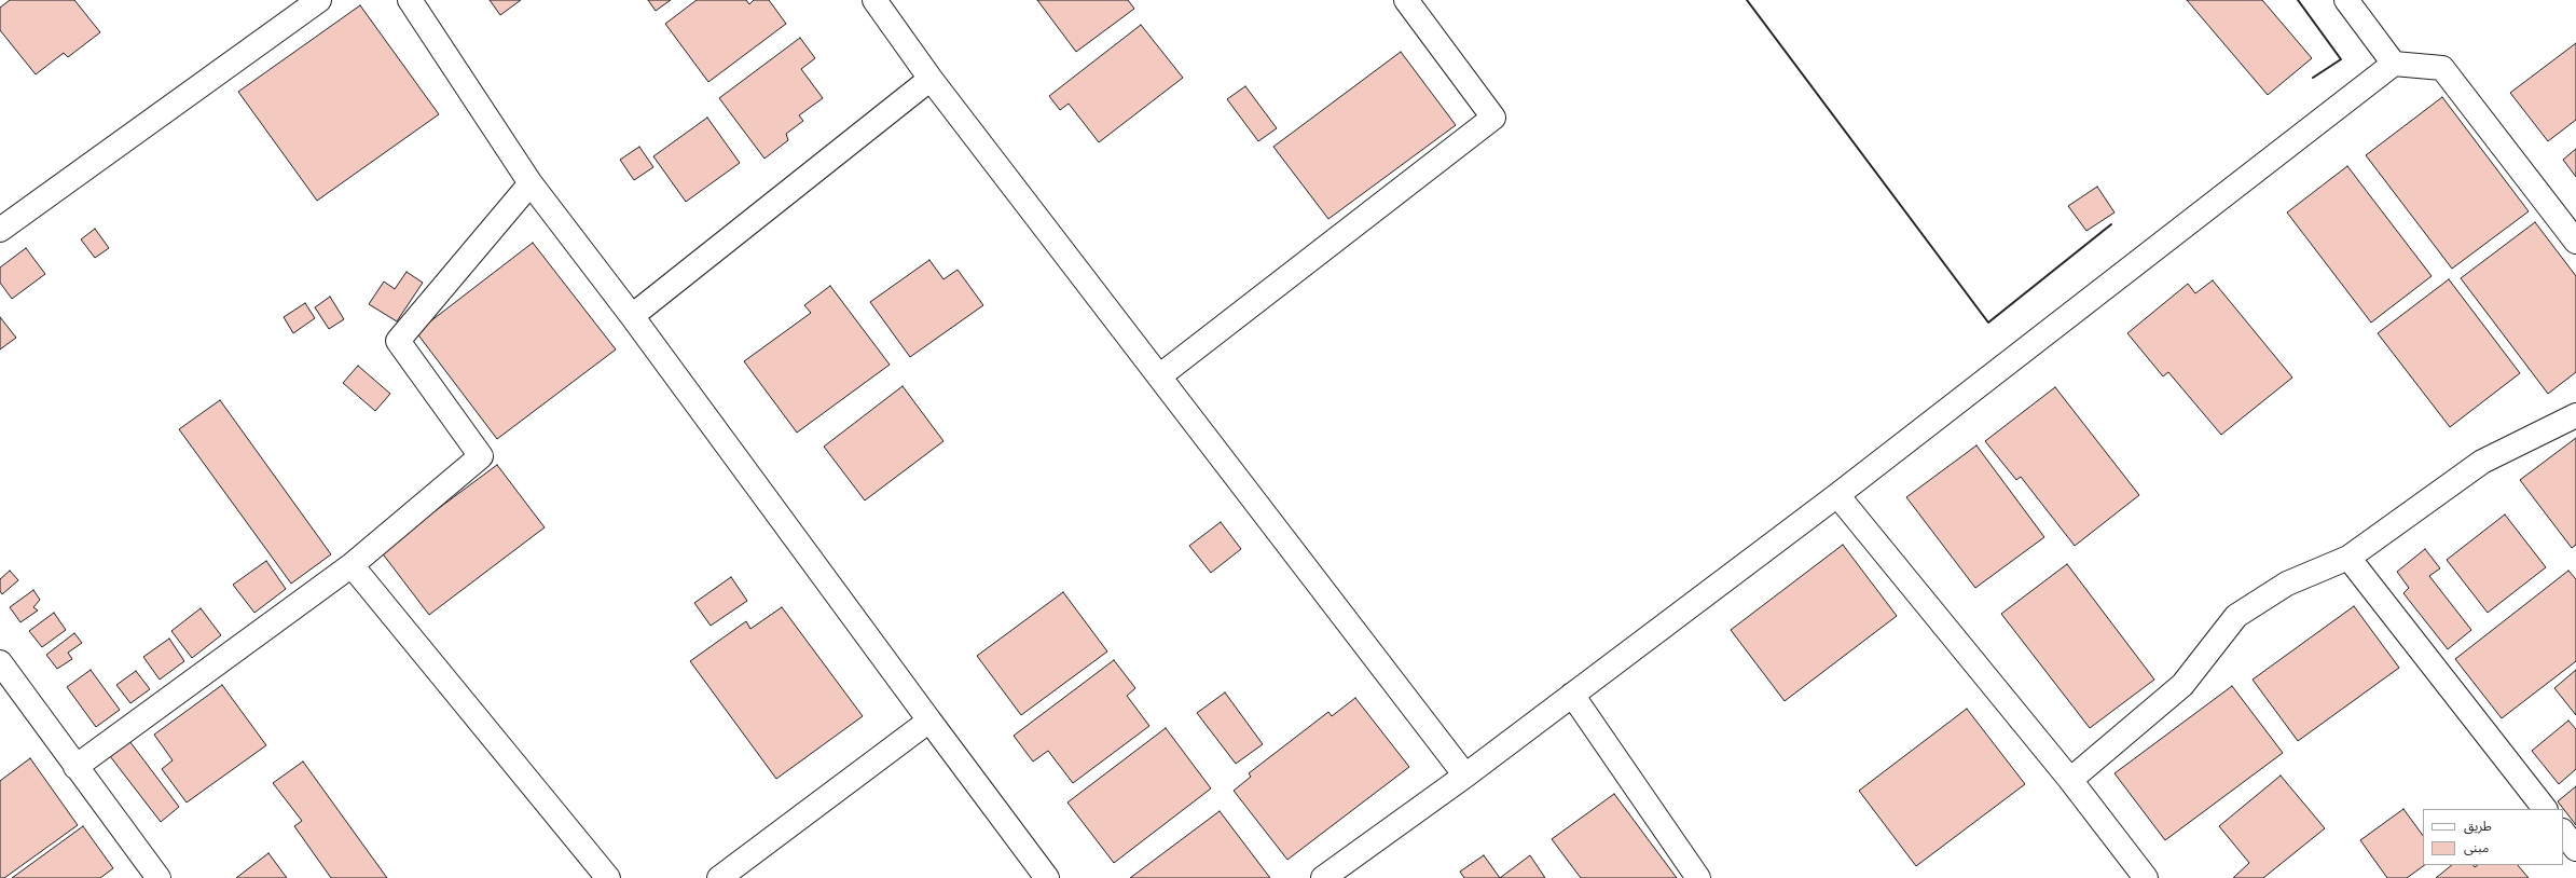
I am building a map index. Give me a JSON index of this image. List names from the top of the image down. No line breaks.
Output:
{"legend":["طريق","مبنى"]}
